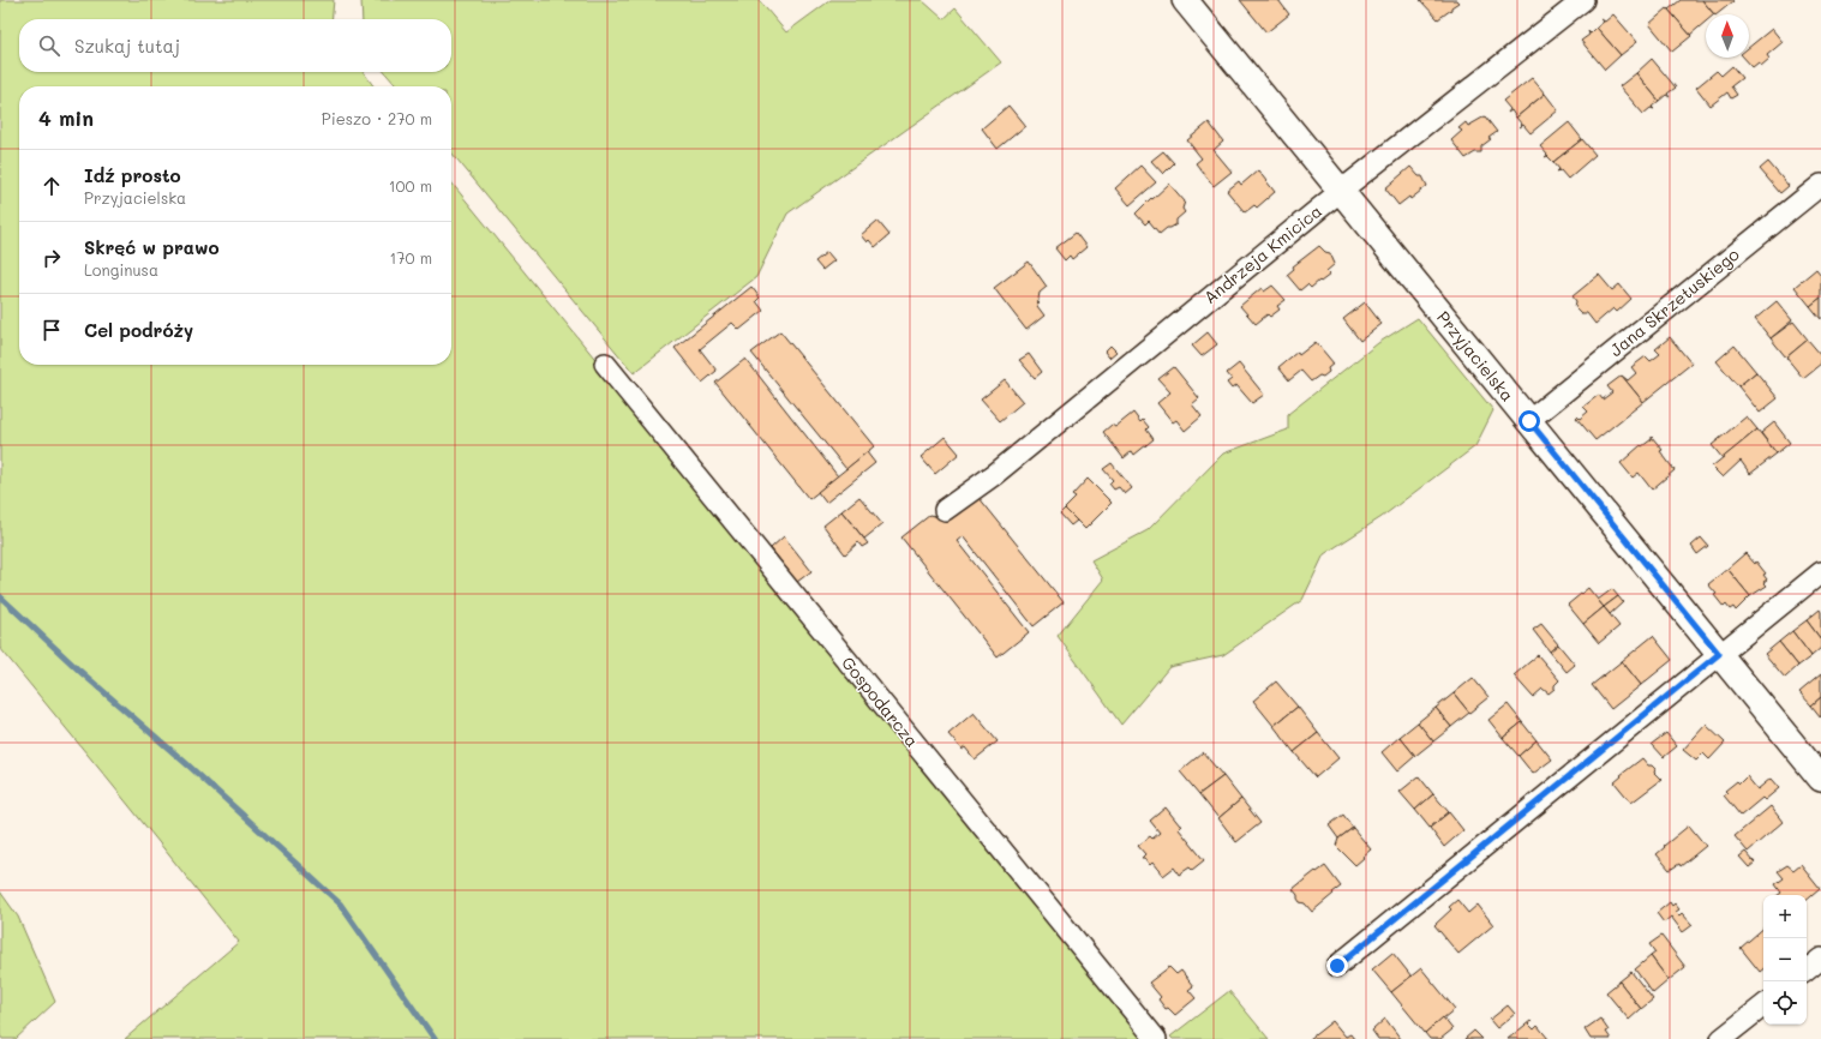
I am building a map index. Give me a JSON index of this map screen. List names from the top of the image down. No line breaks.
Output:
{"streets":{"street":["Andrzeja Kmicica","Jana Skrzetuskiego","Przyjacielska","Gospodarcza"]},"crossings":[["Andrzeja Kmicica","Przyjacielska"],["Jana Skrzetuskiego","Przyjacielska"]],"north":"top","page":{"search":"Szukaj tutaj","heading":["4 min","Pieszo · 270 m"],"list":[["Idź prosto","Przyjacielska","100 m"],["Skręć w prawo","Longinusa","170 m"],"Cel podróży"],"map_buttons":["+","−"]}}
